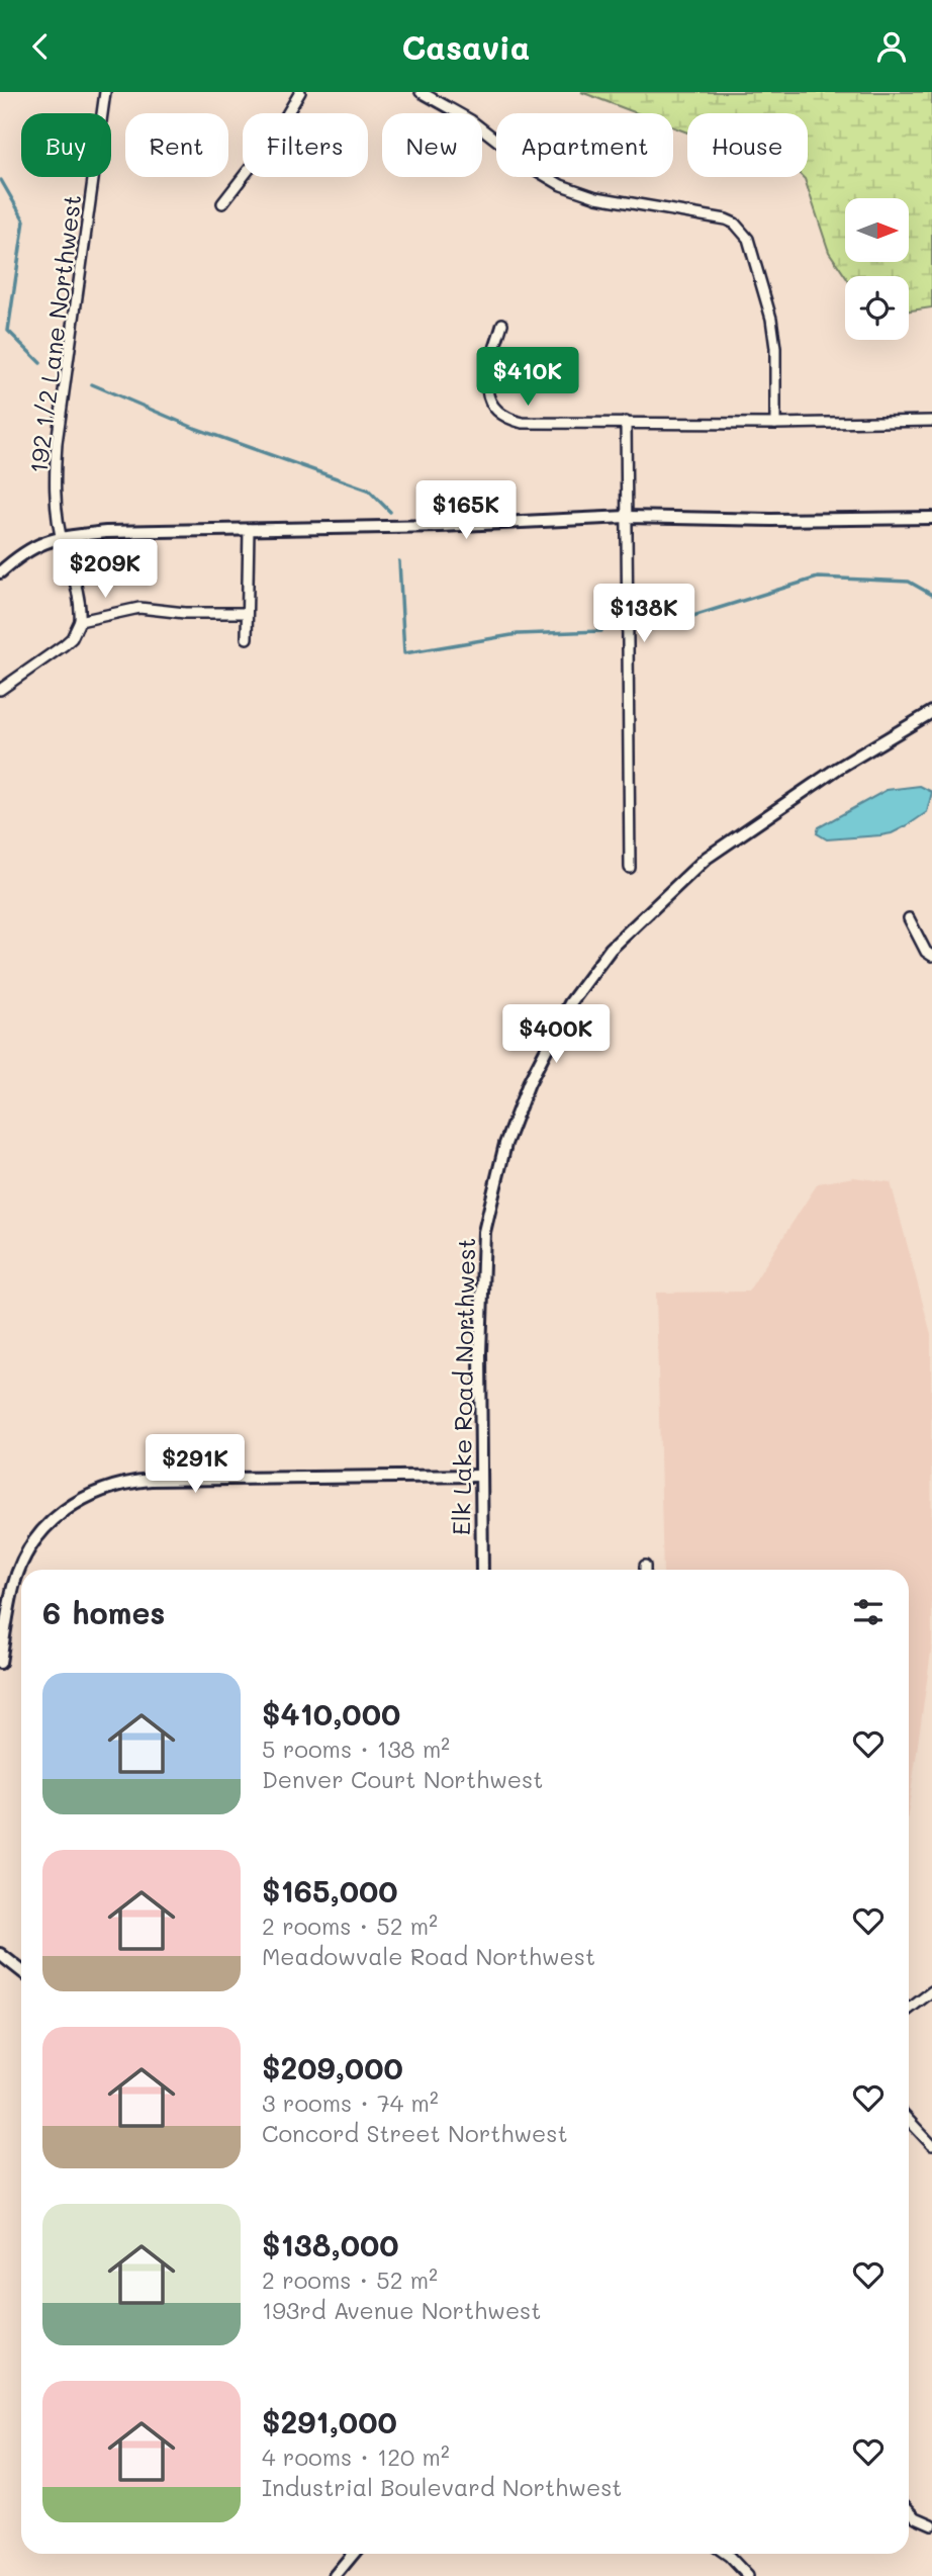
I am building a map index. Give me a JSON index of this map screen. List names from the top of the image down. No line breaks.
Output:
{"streets":{"street":["192 1/2 Lane Northwest","Elk Lake Road Northwest"]},"north":"right","page":{"header":"Casavia","chip":["Buy","Rent","Filters","New","Apartment","House"],"price":["$410K","$165K","$209K","$138K","$400K","$291K"],"heading":"6 homes","list":[{"name":"$410,000","note":"5 rooms · 138 m² · Denver Court Northwest"},{"name":"$165,000","note":"2 rooms · 52 m² · Meadowvale Road Northwest"},{"name":"$209,000","note":"3 rooms · 74 m² · Concord Street Northwest"},{"name":"$138,000","note":"2 rooms · 52 m² · 193rd Avenue Northwest"},{"name":"$291,000","note":"4 rooms · 120 m² · Industrial Boulevard Northwest"}]}}
